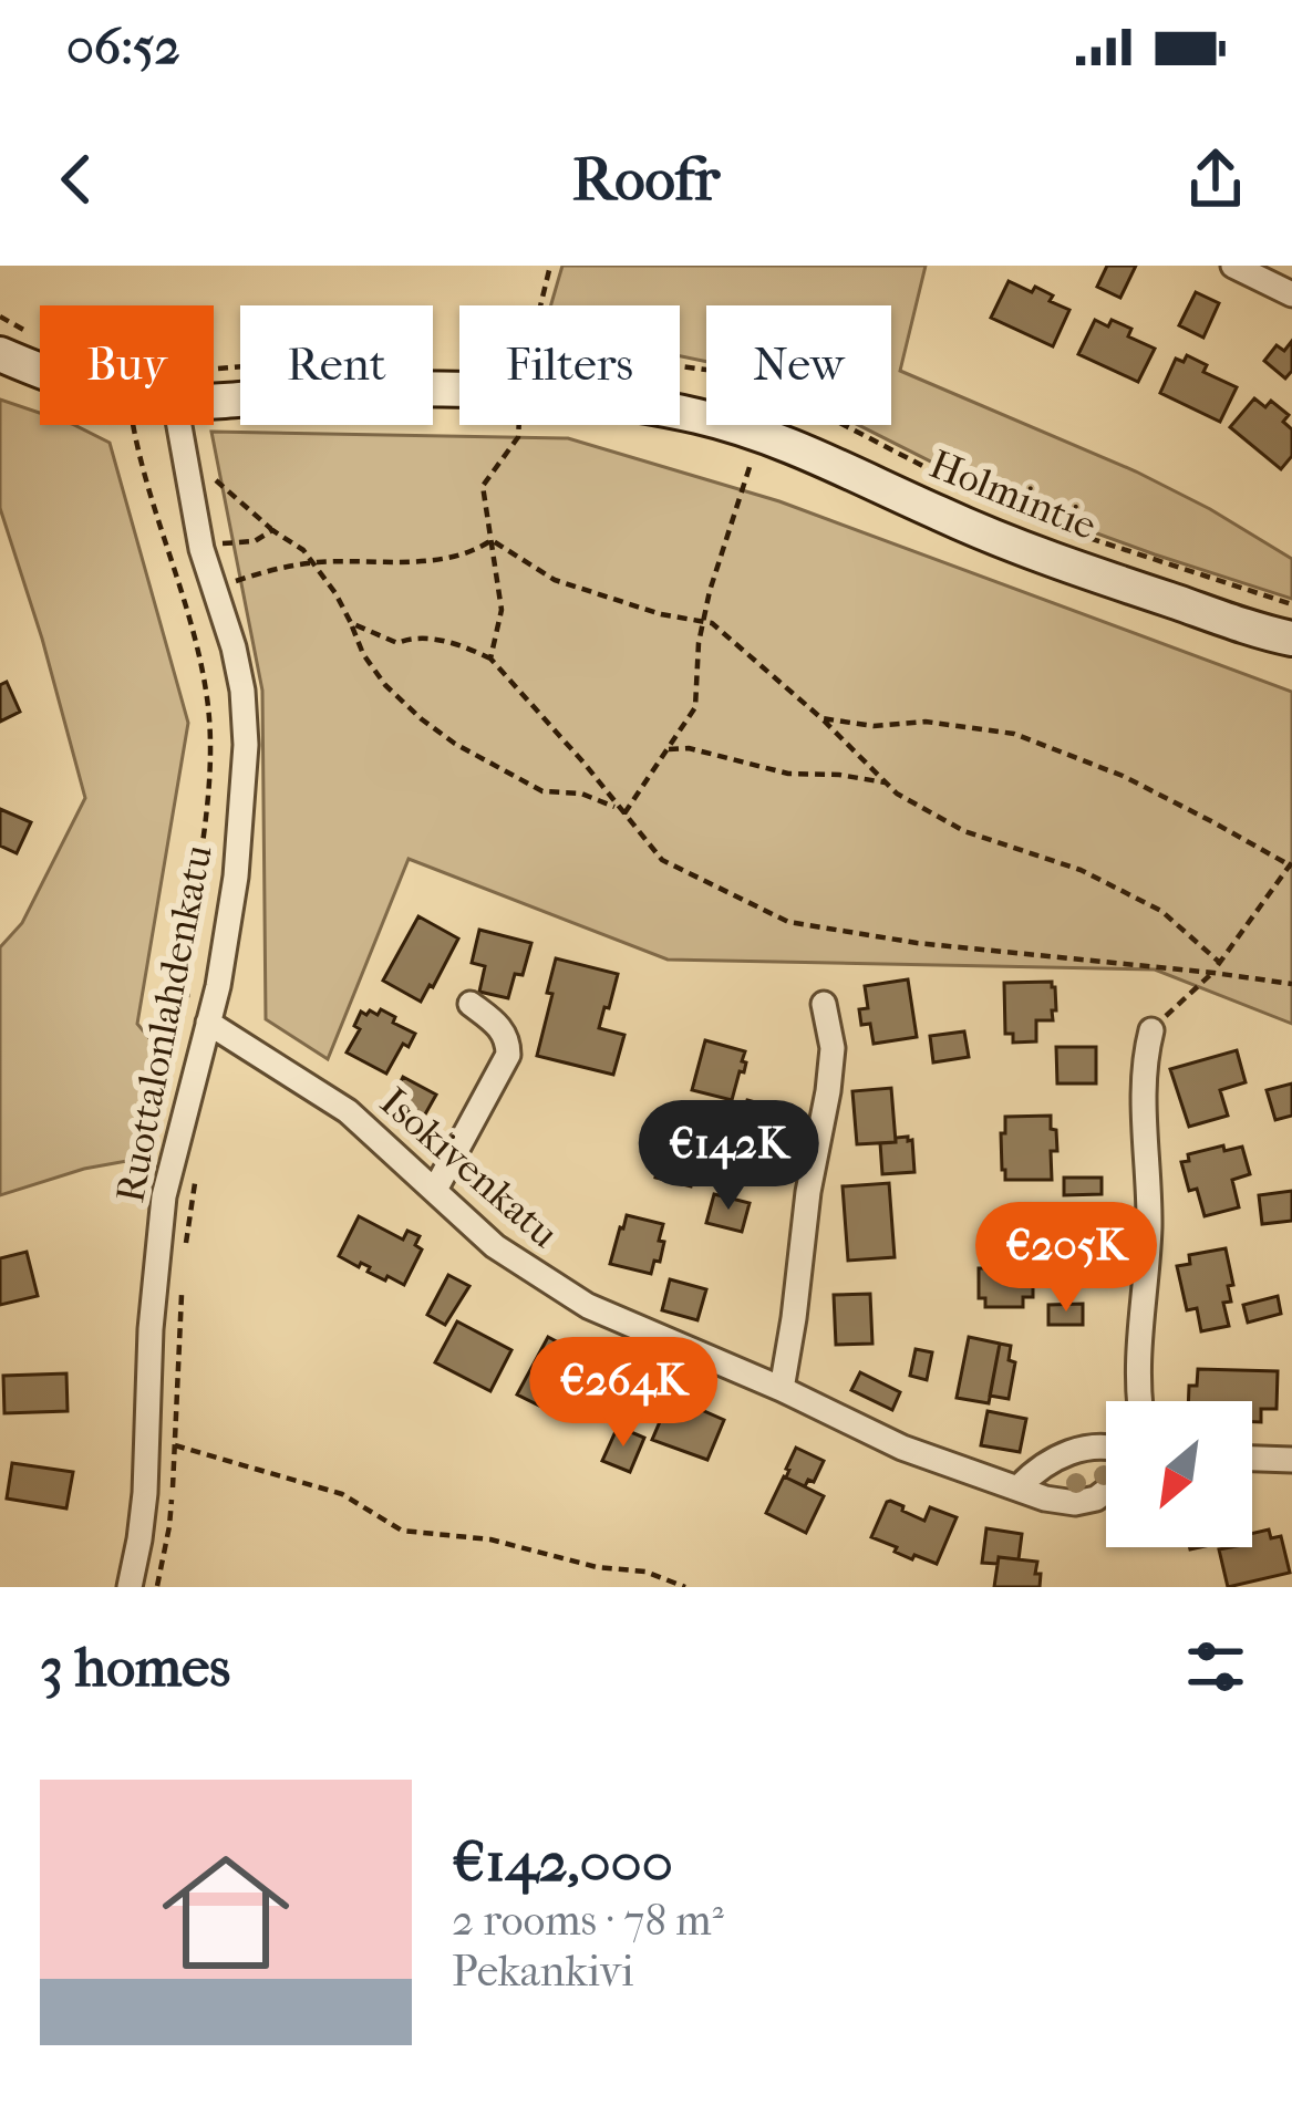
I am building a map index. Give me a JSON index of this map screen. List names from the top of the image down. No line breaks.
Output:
{"streets":{"street":["Holmintie","Ruottalonlahdenkatu","Isokivenkatu"]},"crossings":[["Ruottalonlahdenkatu","Isokivenkatu"]],"north":"bottom left","page":{"status":"06:52","header":"Roofr","chip":["Buy","Rent","Filters","New"],"price":["€142K","€205K","€264K"],"heading":"3 homes","list":[{"name":"€142,000","note":"2 rooms · 78 m² · Pekankivi"}]}}
